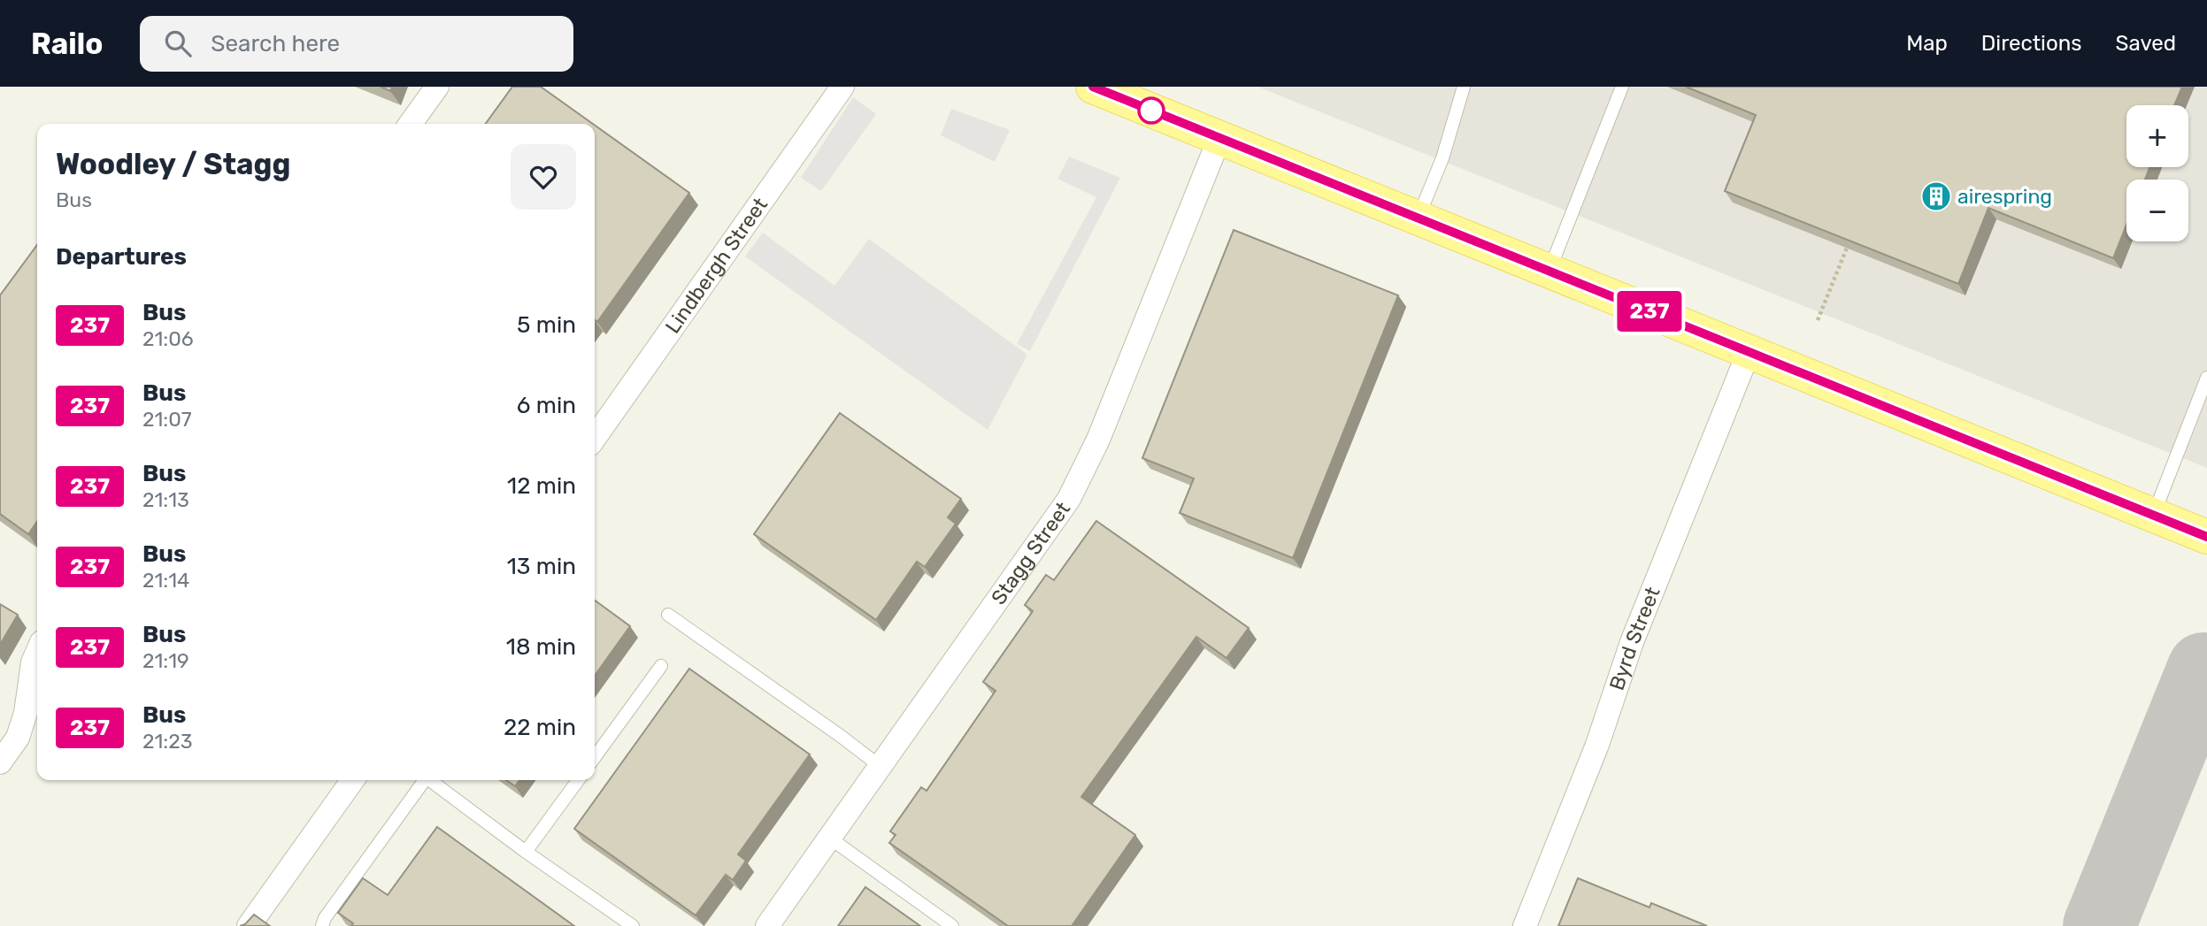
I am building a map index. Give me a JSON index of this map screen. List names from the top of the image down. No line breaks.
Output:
{"streets":{"street":["Lindbergh Street","Stagg Street","Byrd Street"]},"places":{"building":["airespring"]},"lines":["bus line 237"],"page":{"header":"Railo","search":"Search here","nav":["Map","Directions","Saved"],"on_map":"237","map_buttons":["+","−"],"heading":[["Woodley / Stagg","Bus"],"Departures"],"list":[{"mark":"237","name":"Bus","note":"21:06","value":"5 min"},{"mark":"237","name":"Bus","note":"21:07","value":"6 min"},{"mark":"237","name":"Bus","note":"21:13","value":"12 min"},{"mark":"237","name":"Bus","note":"21:14","value":"13 min"},{"mark":"237","name":"Bus","note":"21:19","value":"18 min"},{"mark":"237","name":"Bus","note":"21:23","value":"22 min"}]}}
